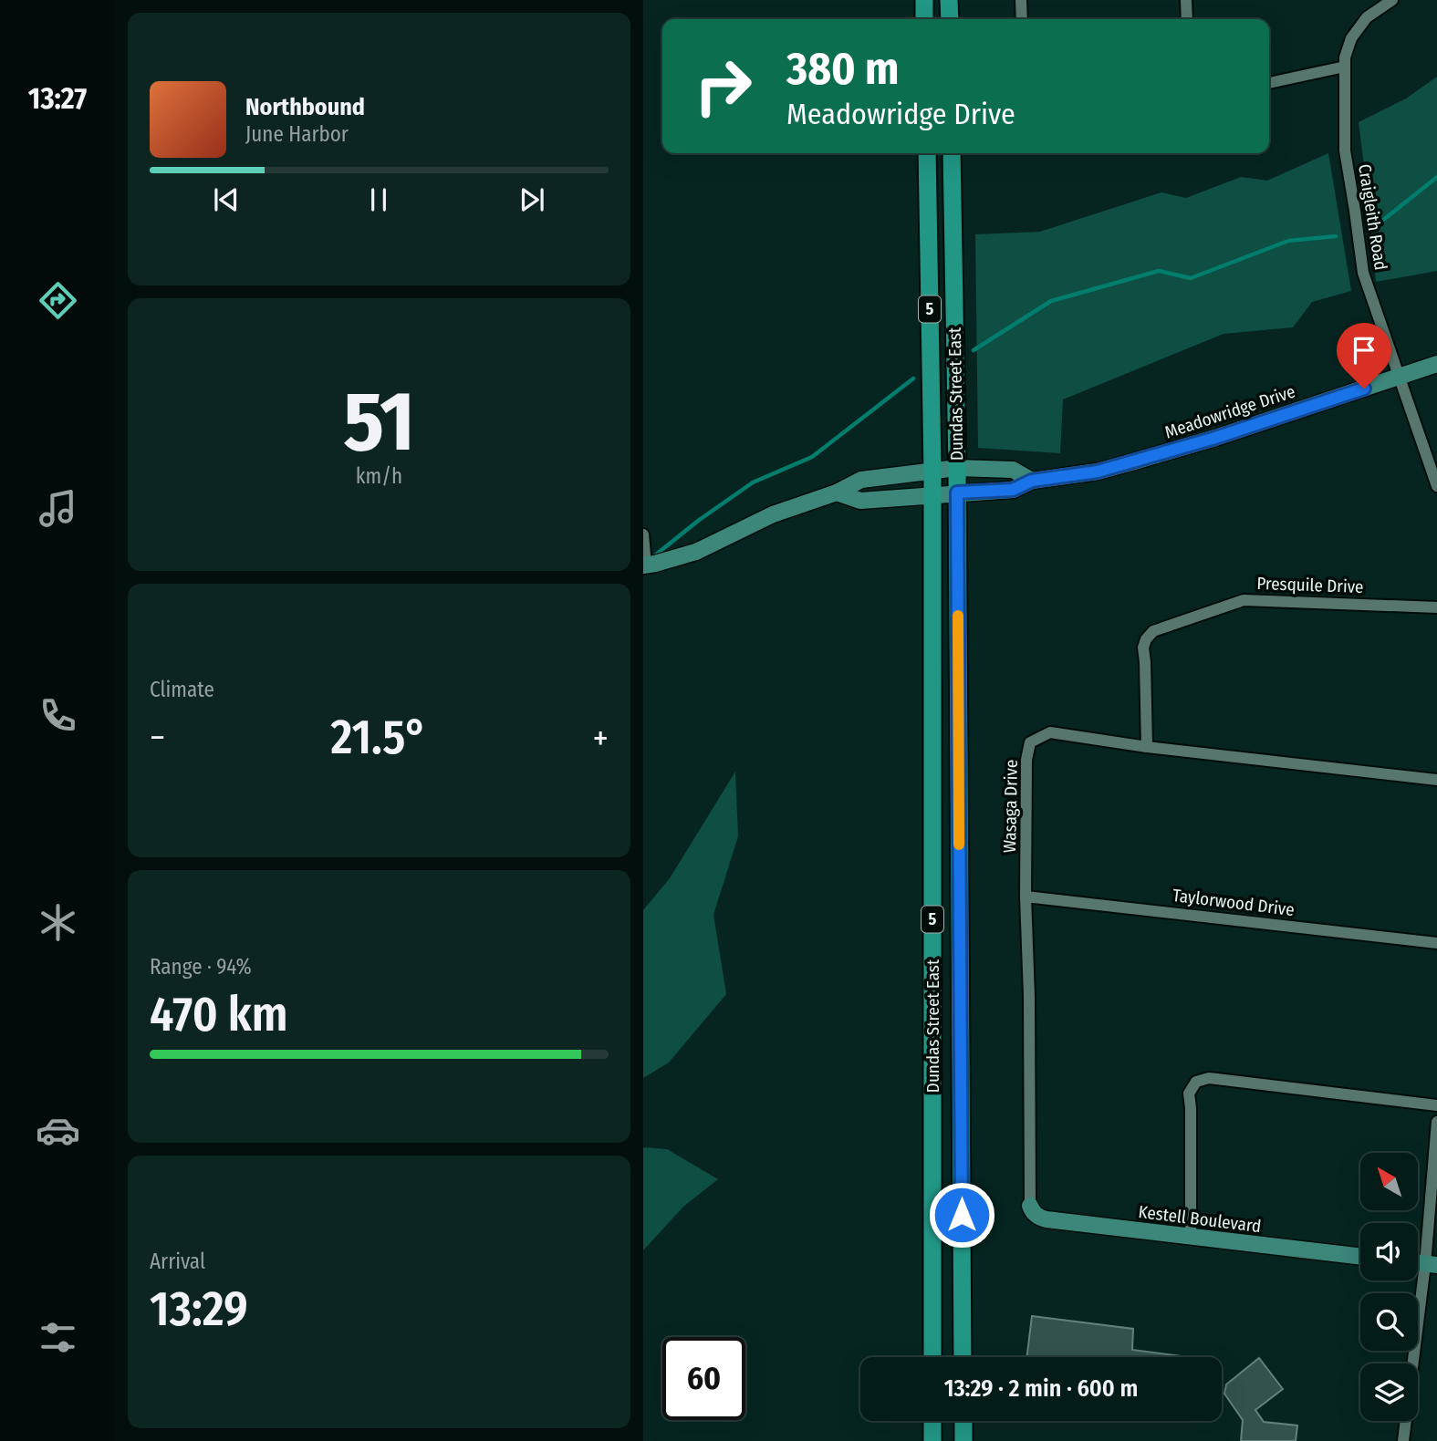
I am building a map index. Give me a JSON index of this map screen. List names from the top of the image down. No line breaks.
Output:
{"streets":{"main road":["5","Dundas Street East"],"street":["Craigleith Road","Meadowridge Drive","Presquile Drive","Wasaga Drive","Taylorwood Drive","Kestell Boulevard"]},"crossings":[["Craigleith Road","Meadowridge Drive"],["Dundas Street East","Meadowridge Drive"],["Presquile Drive","Wasaga Drive"],["Wasaga Drive","Taylorwood Drive"],["Wasaga Drive","Kestell Boulevard"]],"north":"top left","page":{"tabs":"13:27","turn":["380 m","Meadowridge Drive"],"song":["Northbound","June Harbor"],"tile":[["51","km/h"],"Climate",["Range · 94%","470 km"],["Arrival","13:29"]],"heat":["−","21.5°","+"],"limit":"60","trip":"13:29 · 2 min · 600 m"}}
